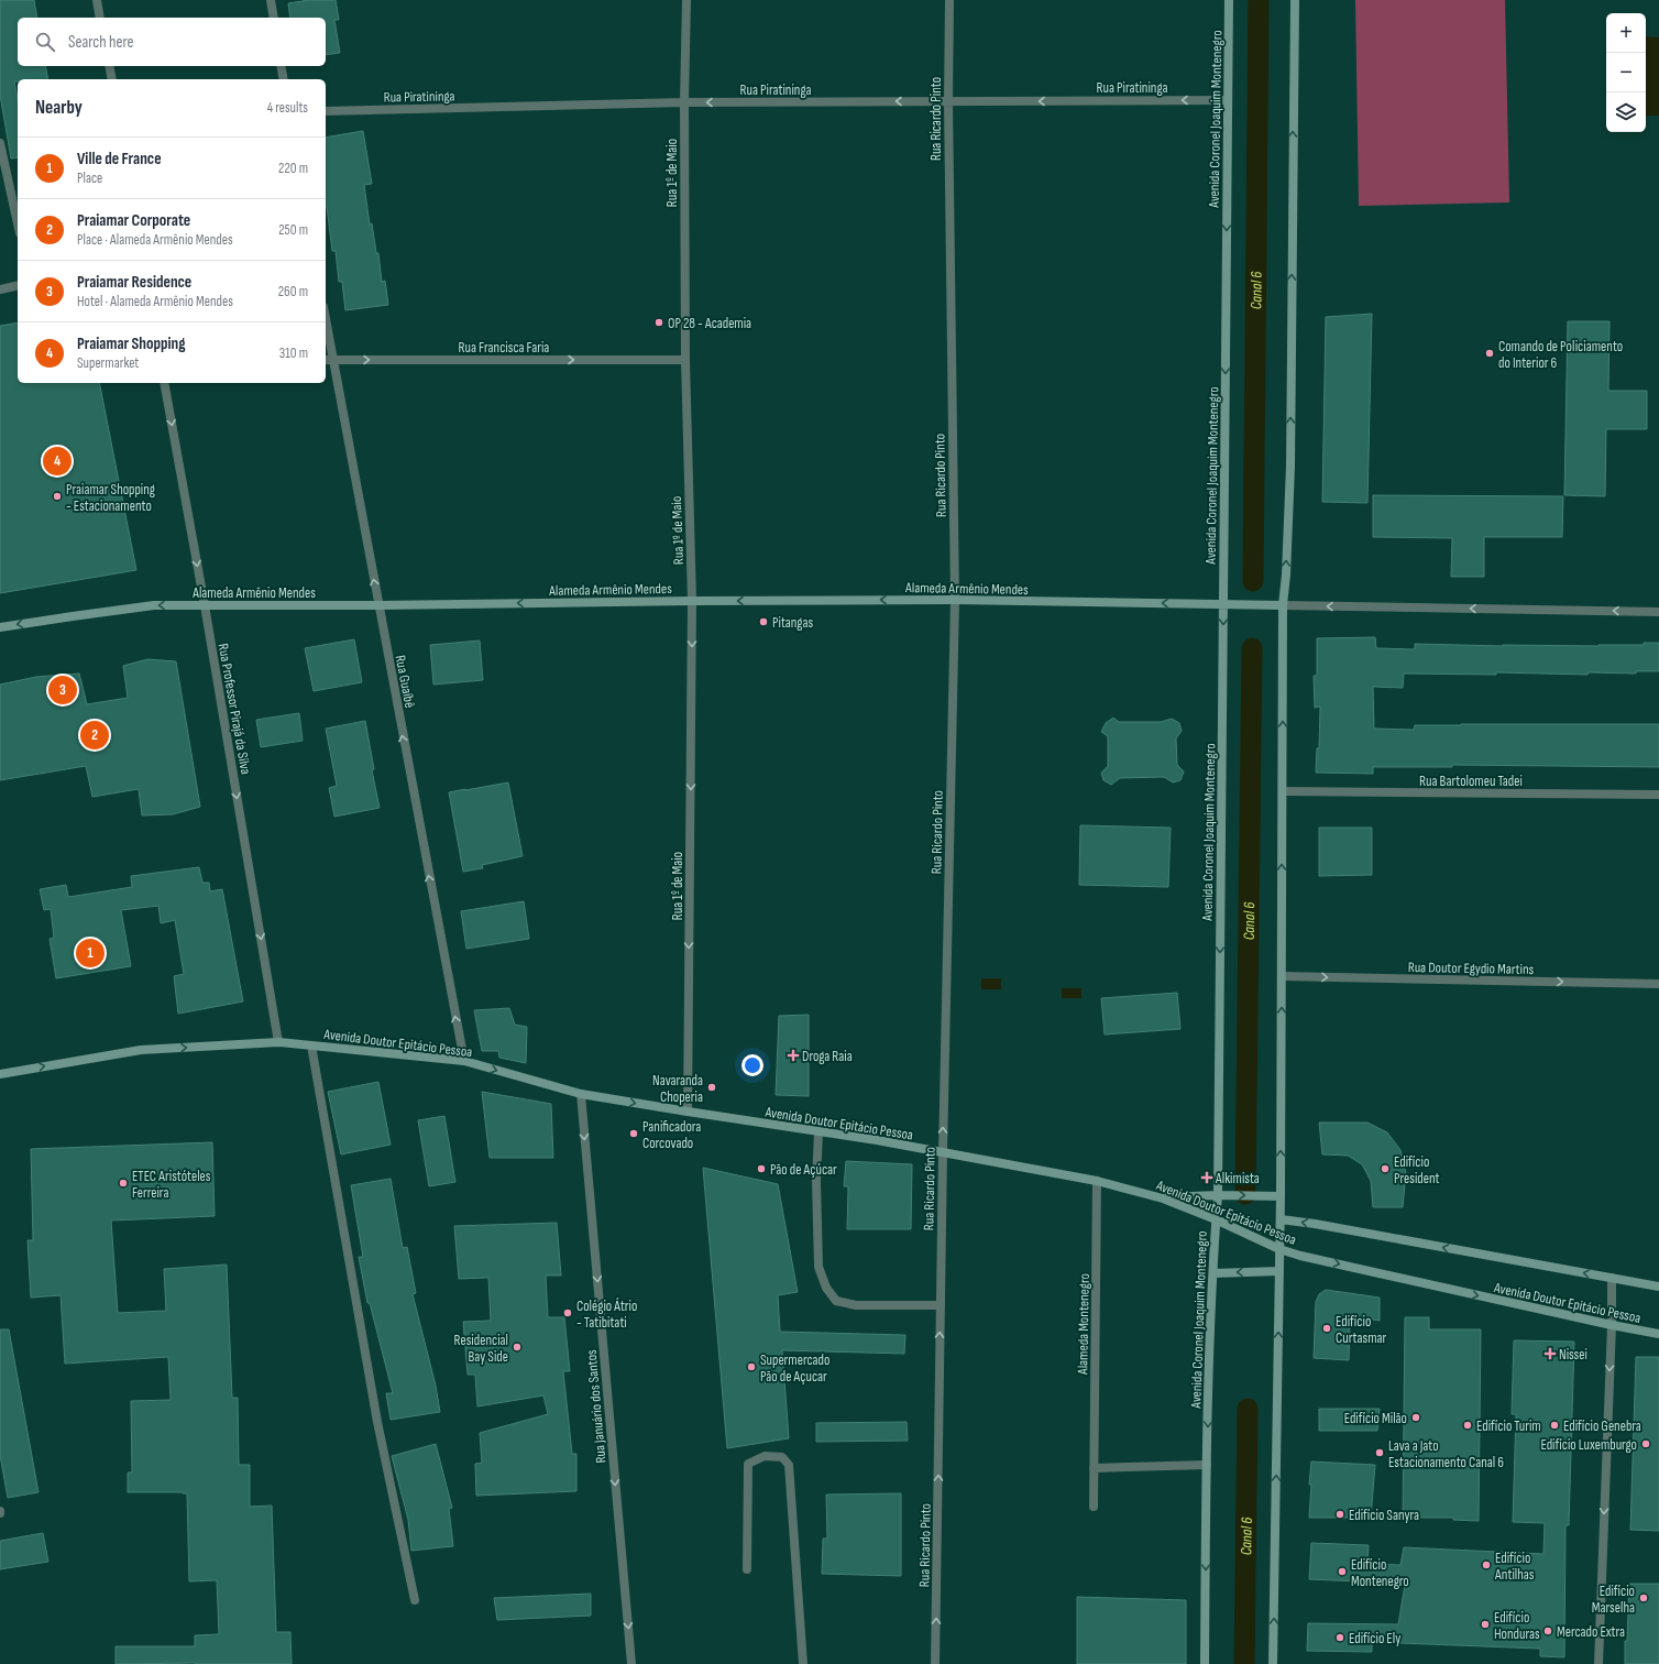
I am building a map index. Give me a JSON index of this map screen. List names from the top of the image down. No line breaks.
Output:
{"streets":{"main road":["Avenida Coronel Joaquim Montenegro","Alameda Armênio Mendes","Avenida Doutor Epitácio Pessoa"],"street":["Rua Piratininga","Rua Ricardo Pinto","Rua 1º de Maio","Rua Francisca Faria","Rua Guaíbê","Rua Professor Pirajá da Silva","Rua Bartolomeu Tadei","Rua Doutor Egydio Martins","Alameda Montenegro","Rua Januário dos Santos"]},"crossings":[["Rua Piratininga","Rua Ricardo Pinto"],["Rua Piratininga","Avenida Coronel Joaquim Montenegro"],["Rua Piratininga","Rua 1º de Maio"],["Rua Ricardo Pinto","Alameda Armênio Mendes"],["Rua Ricardo Pinto","Avenida Doutor Epitácio Pessoa"],["Avenida Coronel Joaquim Montenegro","Alameda Armênio Mendes"],["Avenida Coronel Joaquim Montenegro","Avenida Doutor Epitácio Pessoa"],["Rua 1º de Maio","Rua Francisca Faria"],["Rua 1º de Maio","Alameda Armênio Mendes"],["Rua 1º de Maio","Avenida Doutor Epitácio Pessoa"],["Rua Francisca Faria","Rua Guaíbê"],["Alameda Armênio Mendes","Rua Guaíbê"],["Alameda Armênio Mendes","Rua Professor Pirajá da Silva"],["Rua Guaíbê","Avenida Doutor Epitácio Pessoa"],["Rua Professor Pirajá da Silva","Avenida Doutor Epitácio Pessoa"],["Avenida Doutor Epitácio Pessoa","Alameda Montenegro"],["Avenida Doutor Epitácio Pessoa","Rua Januário dos Santos"]],"one_way":["Rua Piratininga","Rua Ricardo Pinto","Rua 1º de Maio","Rua Francisca Faria","Alameda Armênio Mendes","Rua Guaíbê","Rua Professor Pirajá da Silva","Rua Doutor Egydio Martins","Rua Januário dos Santos"],"water":["Canal 6"],"places":{"other":["OP 28 - Academia","Comando de Policiamento do Interior 6","Praiamar Shopping - Estacionamento","Pitangas","Navaranda Choperia","Panificadora Corcovado","Pão de Açúcar","Edifício President","ETEC Aristóteles Ferreira","Colégio Átrio - Tatibitati","Edifício Curtasmar","Residencial Bay Side","Supermercado Pão de Açucar","Edifício Milão","Edifício Turim","Edifício Genebra","Edifício Luxemburgo","Lava a Jato Estacionamento Canal 6","Edifício Sanyra","Edifício Antilhas","Edifício Montenegro","Edifício Marselha","Edifício Honduras","Mercado Extra","Edifício Ely"],"health":["Droga Raia","Alkimista","Nissei"]},"page":{"map_buttons":["+","−"],"search":"Search here","heading":["Nearby","4 results"],"list":[{"mark":"1","name":"Ville de France","note":"Place","value":"220 m"},{"mark":"2","name":"Praiamar Corporate","note":"Place · Alameda Armênio Mendes","value":"250 m"},{"mark":"3","name":"Praiamar Residence","note":"Hotel · Alameda Armênio Mendes","value":"260 m"},{"mark":"4","name":"Praiamar Shopping","note":"Supermarket","value":"310 m"}],"pins":["4","3","2","1"]}}
